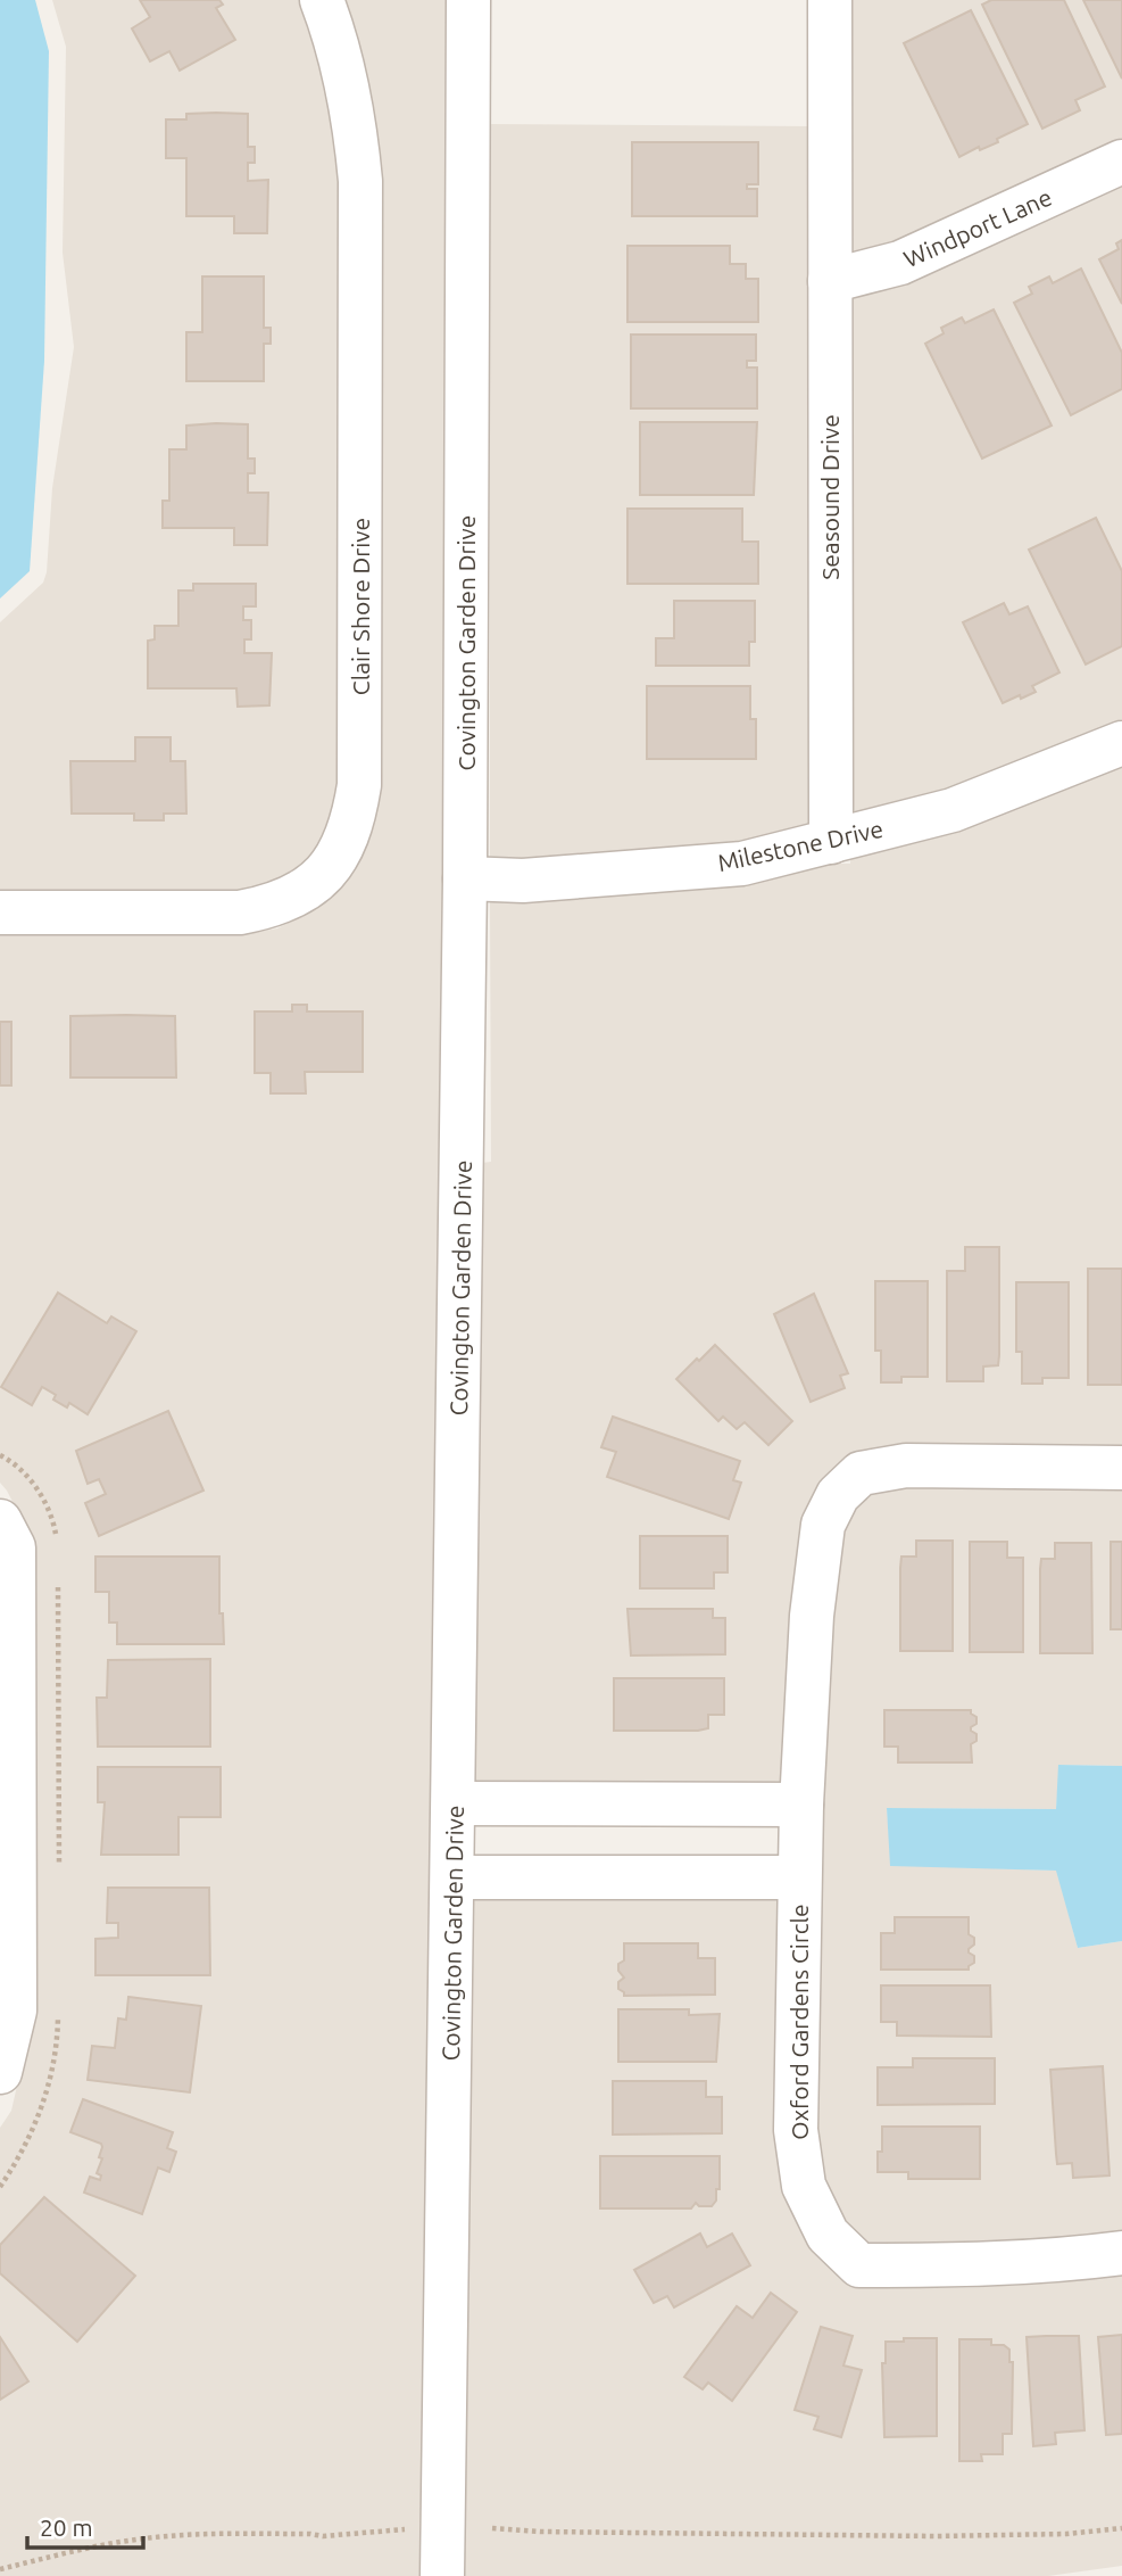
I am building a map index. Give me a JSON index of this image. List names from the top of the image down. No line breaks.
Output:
{"streets":{"street":["Windport Lane","Seasound Drive","Clair Shore Drive","Covington Garden Drive","Milestone Drive","Oxford Gardens Circle"]},"crossings":[["Windport Lane","Seasound Drive"],["Seasound Drive","Milestone Drive"],["Covington Garden Drive","Milestone Drive"],["Covington Garden Drive","Oxford Gardens Circle"]],"scale_bar":"20 m"}
